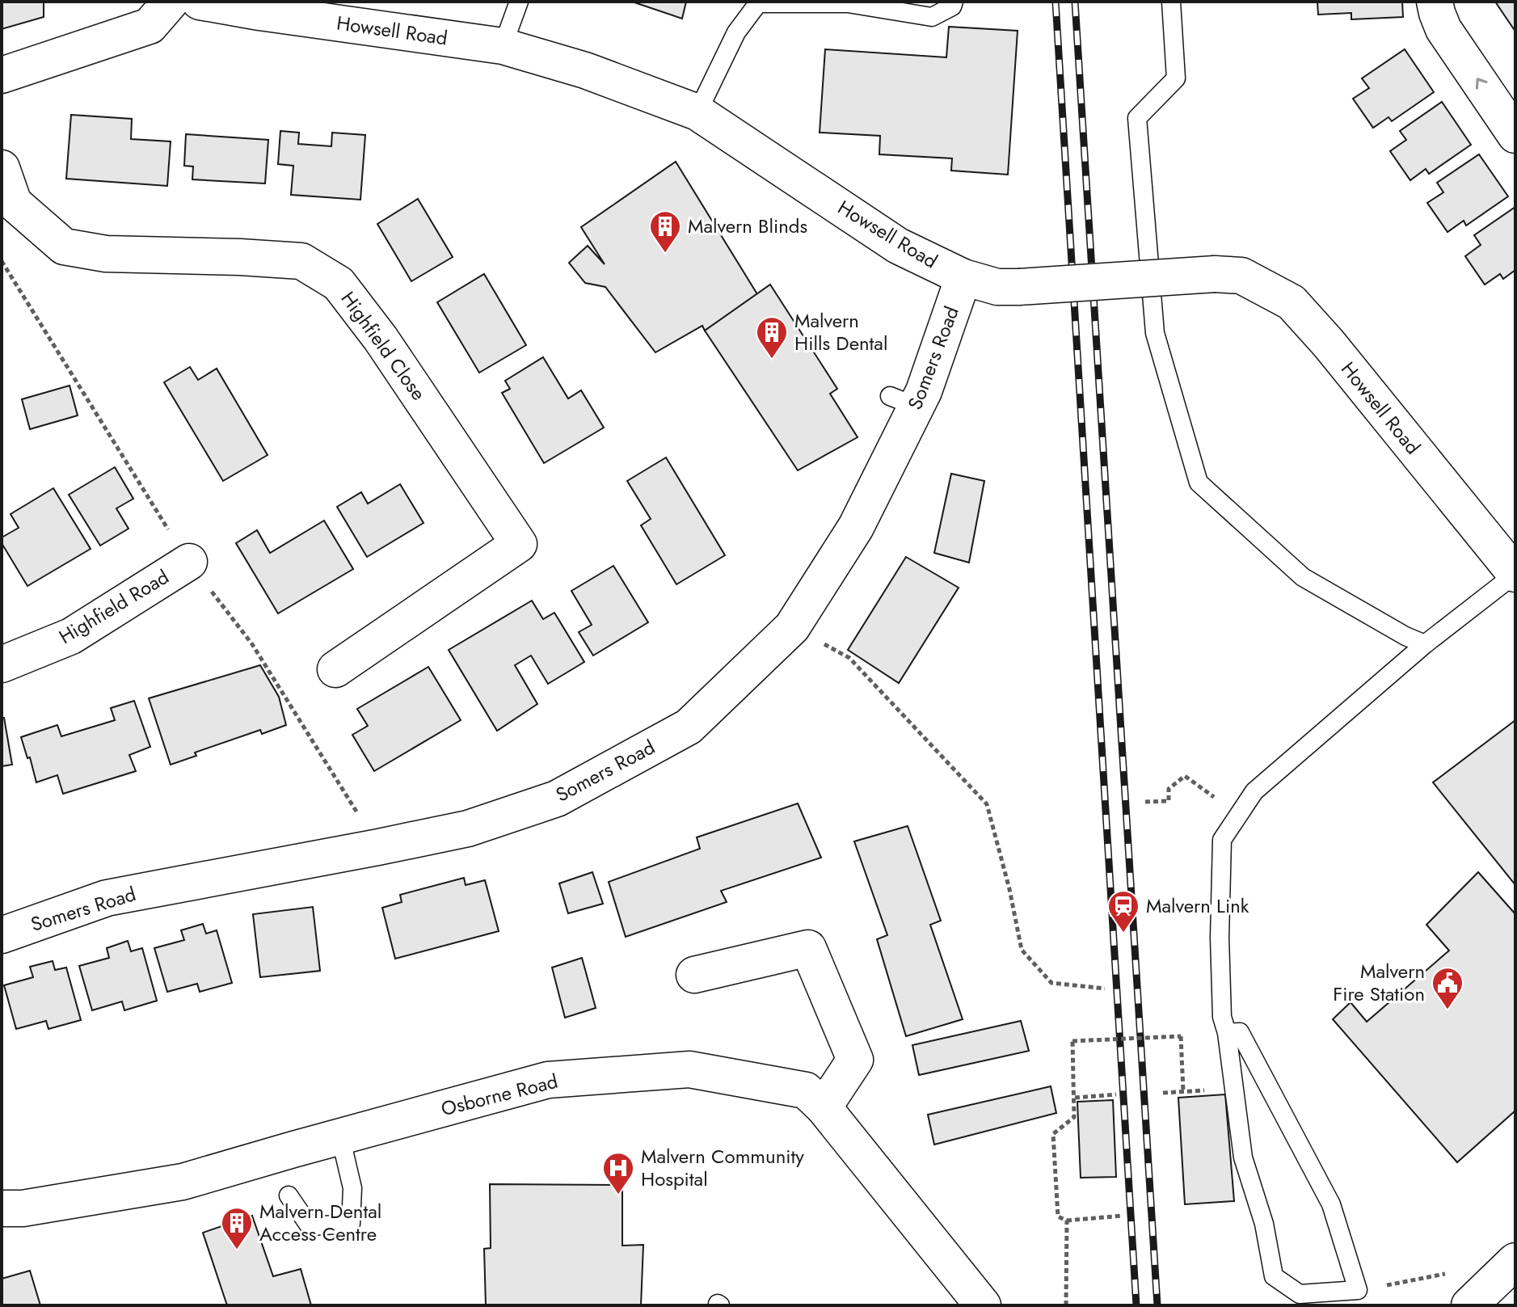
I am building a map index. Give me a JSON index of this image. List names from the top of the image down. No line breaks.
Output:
{"streets":{"main road":["Howsell Road","Highfield Close","Somers Road","Highfield Road","Osborne Road"]},"crossings":[["Howsell Road","Somers Road"]],"places":{"building":["Malvern Blinds","Malvern Hills Dental","Malvern Dental Access Centre"],"station":["Malvern Link"],"public building":["Malvern Fire Station"],"hospital":["Malvern Community Hospital"]}}
